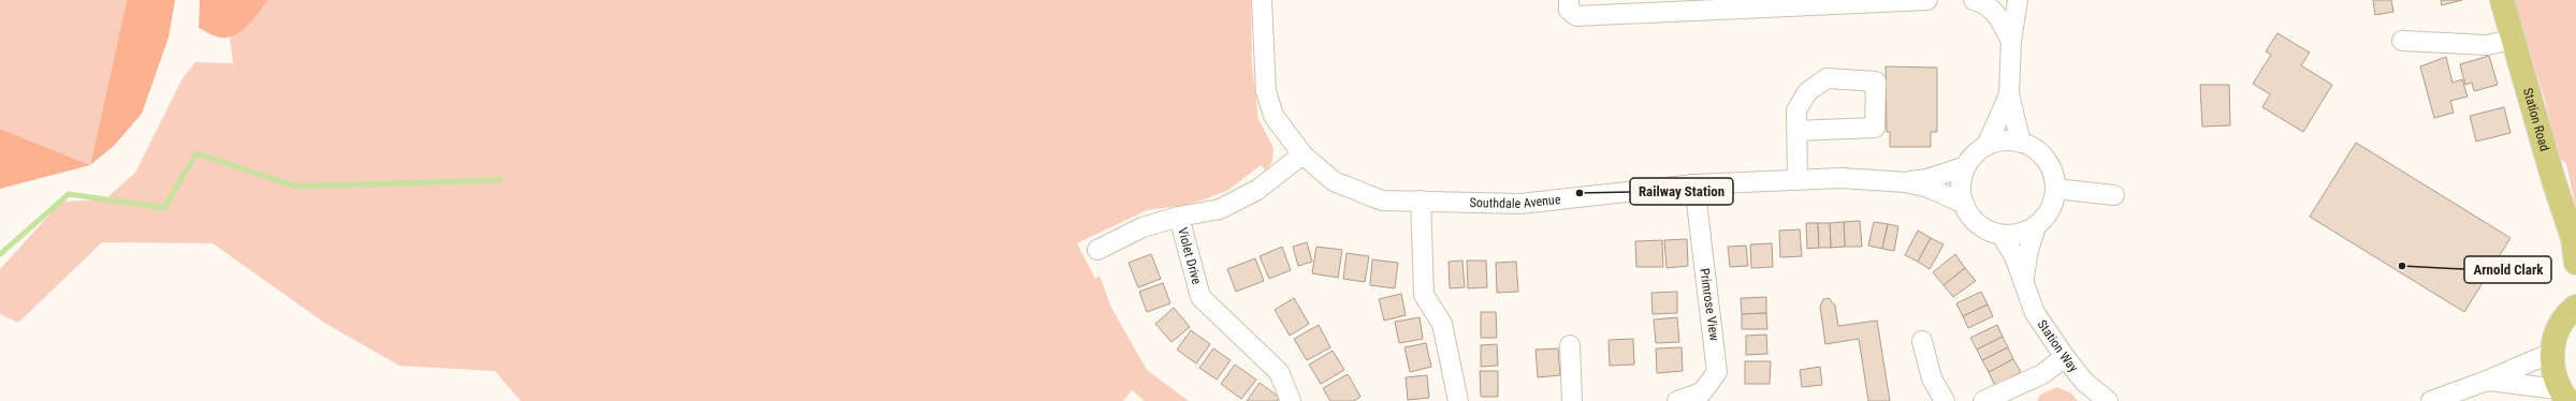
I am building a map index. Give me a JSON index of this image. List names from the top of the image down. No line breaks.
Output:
{"streets":{"main road":["Station Road"],"street":["Southdale Avenue","Violet Drive","Primrose View","Station Way"]},"crossings":[["Southdale Avenue","Violet Drive"],["Southdale Avenue","Primrose View"],["Southdale Avenue","Station Way"]],"places":["Railway Station","Arnold Clark"]}
